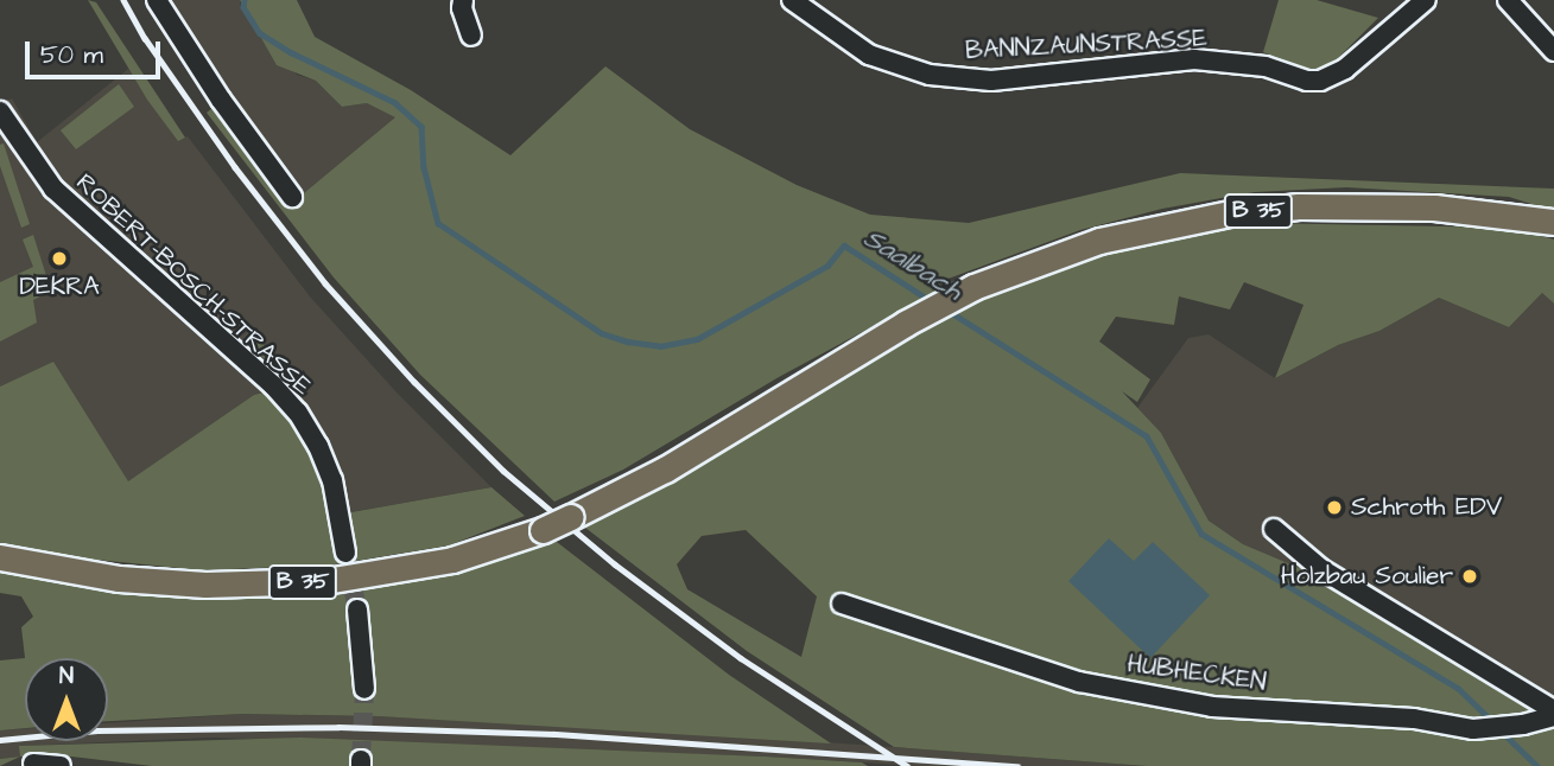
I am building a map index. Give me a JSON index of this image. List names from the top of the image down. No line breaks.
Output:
{"streets":{"main road":["B 35"],"street":["BANNZAUNSTRASSE","ROBERT-BOSCH-STRASSE","HUBHECKEN"]},"water":["Saalbach"],"places":["DEKRA","Schroth EDV","Holzbau Soulier"],"scale_bar":"50 m","north":"top"}
